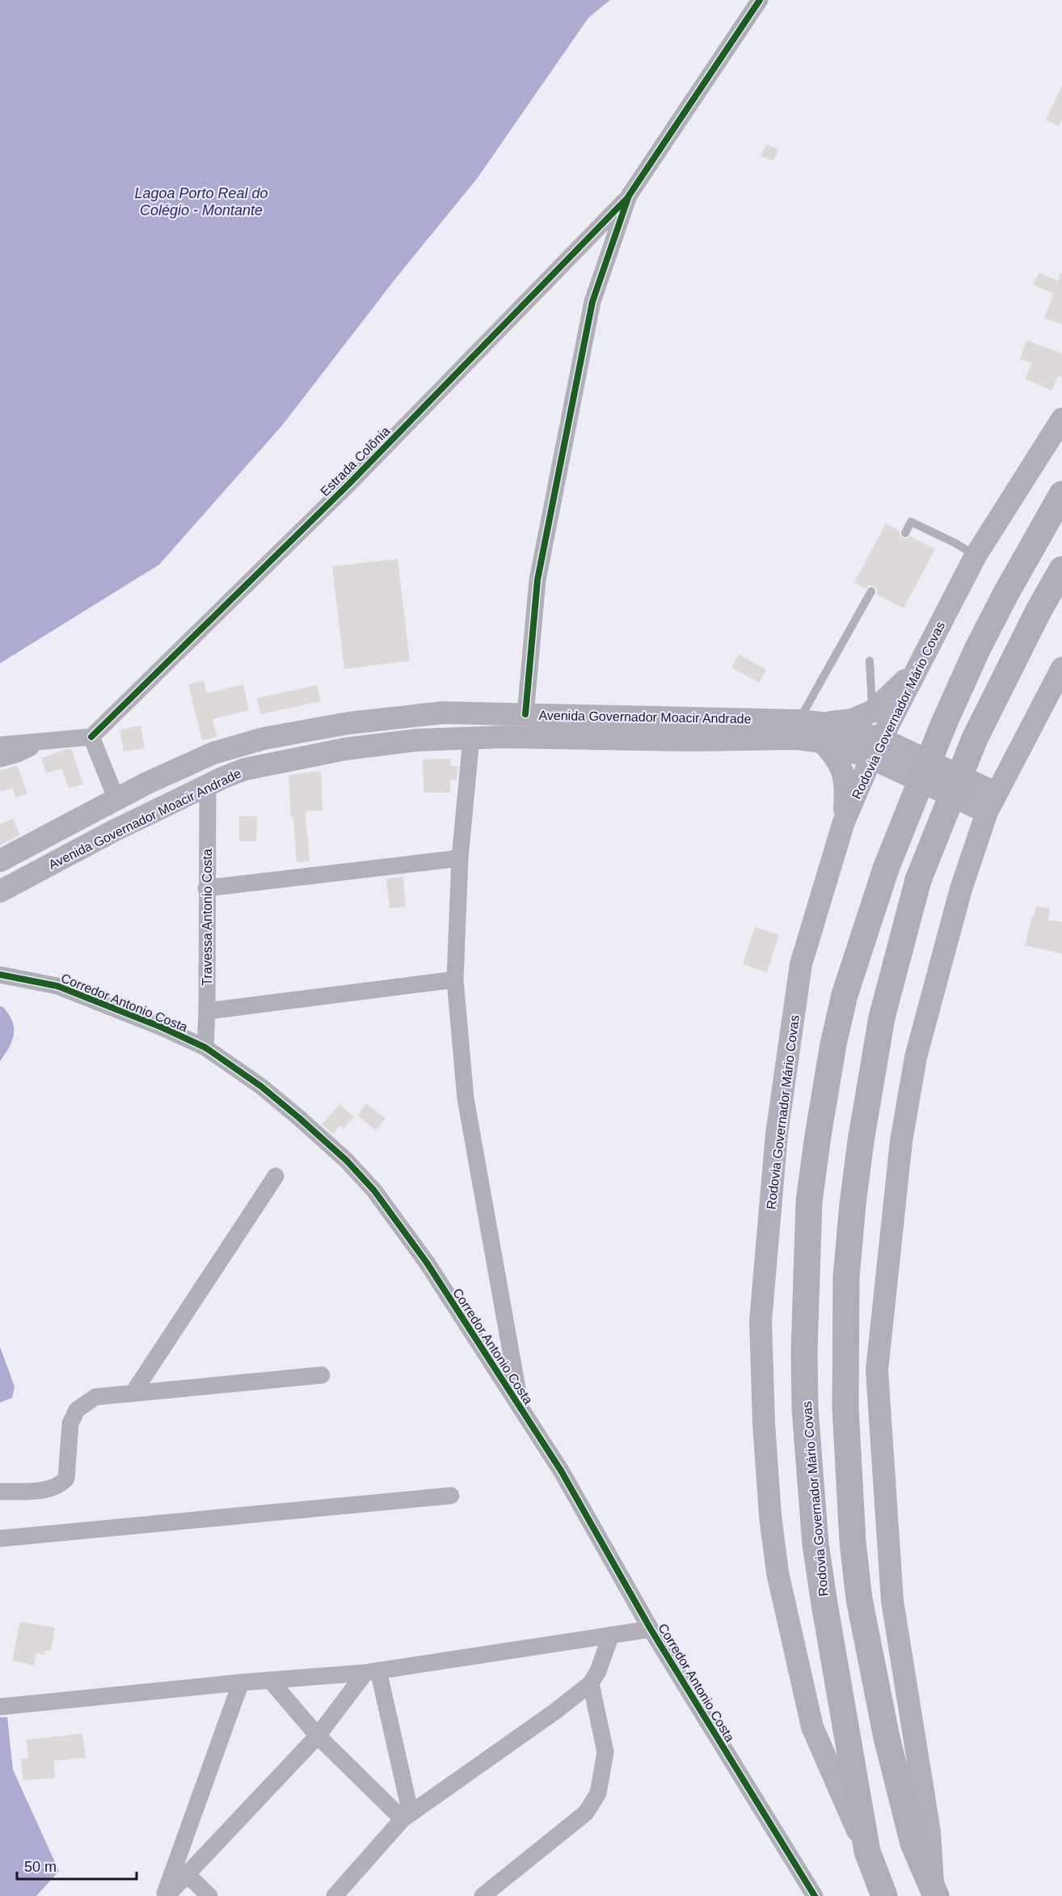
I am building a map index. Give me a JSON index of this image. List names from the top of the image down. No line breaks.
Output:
{"streets":{"highway":["Rodovia Governador Mário Covas"],"main road":["Avenida Governador Moacir Andrade"],"street":["Estrada Colônia","Travessa Antonio Costa","Corredor Antonio Costa"]},"crossings":[["Rodovia Governador Mário Covas","Avenida Governador Moacir Andrade"],["Avenida Governador Moacir Andrade","Travessa Antonio Costa"],["Travessa Antonio Costa","Corredor Antonio Costa"]],"water":["Lagoa Porto Real do Colégio - Montante"],"scale_bar":"50 m"}
